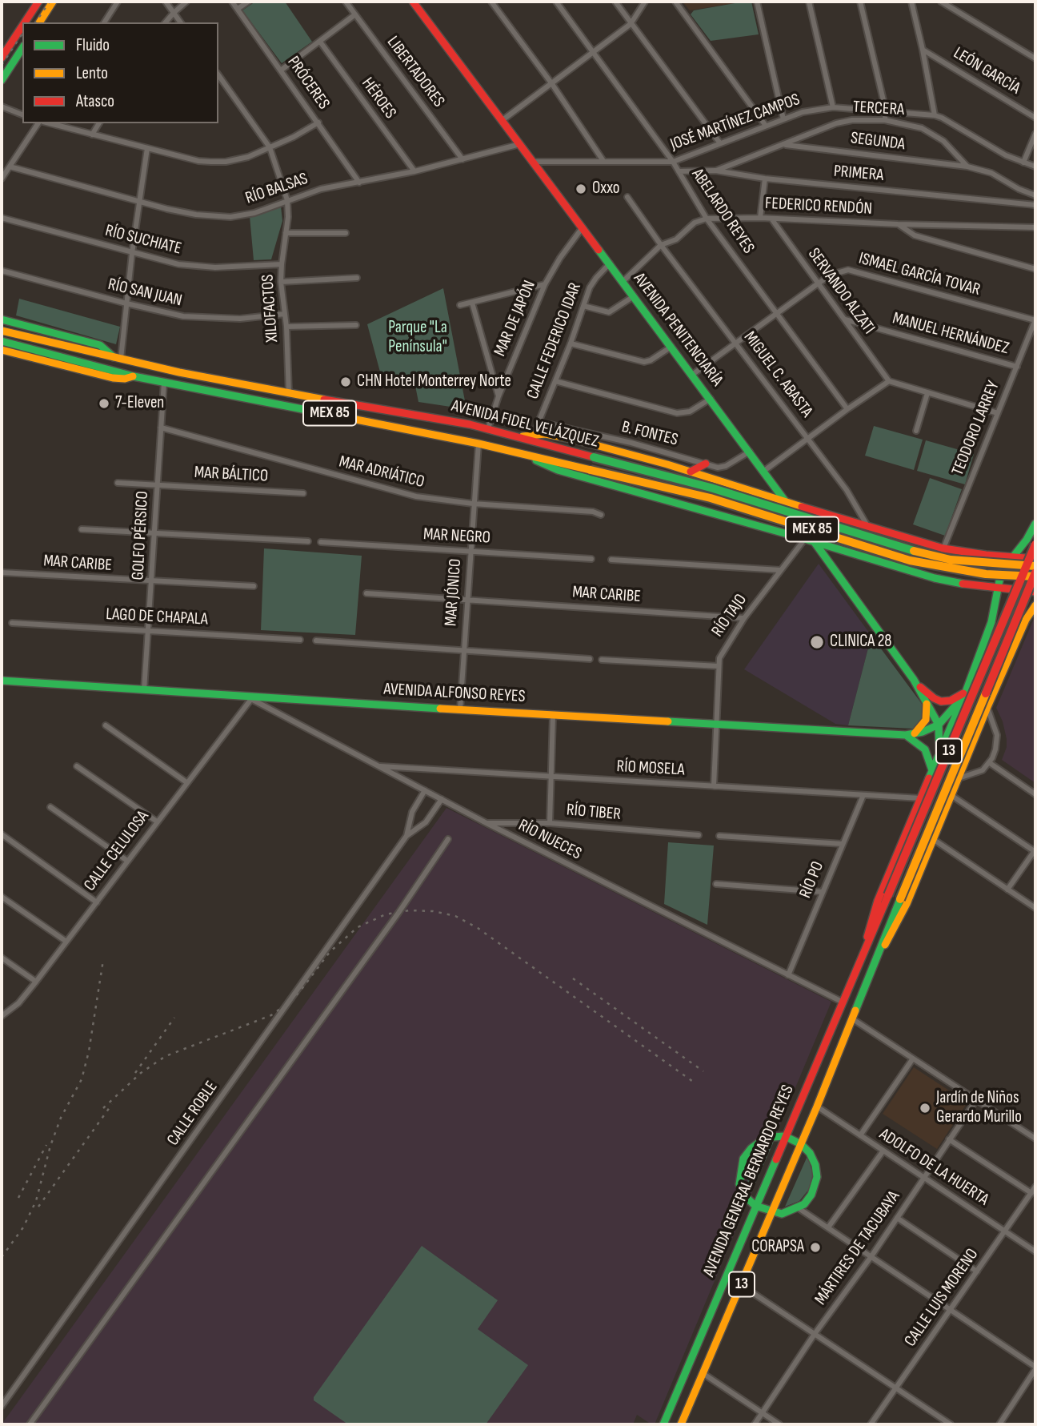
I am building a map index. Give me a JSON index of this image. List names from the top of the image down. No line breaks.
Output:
{"streets":{"main road":["AVENIDA PENITENCIARÍA","MEX 85","AVENIDA FIDEL VELÁZQUEZ","AVENIDA ALFONSO REYES","13","AVENIDA GENERAL BERNARDO REYES"],"street":["LEÓN GARCÍA","LIBERTADORES","PRÓCERES","HÉROES","TERCERA","JOSÉ MARTÍNEZ CAMPOS","SEGUNDA","PRIMERA","RÍO BALSAS","FEDERICO RENDÓN","ABELARDO REYES","RÍO SUCHIATE","ISMAEL GARCÍA TOVAR","SERVANDO ALZATI","RÍO SAN JUAN","XILOFACTOS","MAR DE JAPÓN","MANUEL HERNÁNDEZ","CALLE FEDERICO IDAR","MIGUEL C. ABASTA","TEODORO LARREY","B. FONTES","MAR ADRIÁTICO","MAR BÁLTICO","GOLFO PÉRSICO","MAR NEGRO","MAR CARIBE","MAR JÓNICO","RÍO TAJO","LAGO DE CHAPALA","RÍO MOSELA","RÍO TIBER","RÍO NUECES","CALLE CELULOSA","RÍO PO","CALLE ROBLE","ADOLFO DE LA HUERTA","MÁRTIRES DE TACUBAYA","CALLE LUIS MORENO"]},"crossings":[["LIBERTADORES","RÍO BALSAS"],["PRÓCERES","RÍO BALSAS"],["HÉROES","RÍO BALSAS"],["TERCERA","SEGUNDA"],["TERCERA","PRIMERA"],["JOSÉ MARTÍNEZ CAMPOS","ABELARDO REYES"],["JOSÉ MARTÍNEZ CAMPOS","AVENIDA PENITENCIARÍA"],["PRIMERA","ABELARDO REYES"],["RÍO BALSAS","XILOFACTOS"],["RÍO BALSAS","AVENIDA PENITENCIARÍA"],["FEDERICO RENDÓN","ABELARDO REYES"],["FEDERICO RENDÓN","SERVANDO ALZATI"],["ABELARDO REYES","ISMAEL GARCÍA TOVAR"],["RÍO SUCHIATE","XILOFACTOS"],["ISMAEL GARCÍA TOVAR","SERVANDO ALZATI"],["ISMAEL GARCÍA TOVAR","AVENIDA PENITENCIARÍA"],["ISMAEL GARCÍA TOVAR","MIGUEL C. ABASTA"],["ISMAEL GARCÍA TOVAR","TEODORO LARREY"],["SERVANDO ALZATI","MANUEL HERNÁNDEZ"],["RÍO SAN JUAN","XILOFACTOS"],["XILOFACTOS","AVENIDA FIDEL VELÁZQUEZ"],["MAR DE JAPÓN","AVENIDA PENITENCIARÍA"],["MAR DE JAPÓN","AVENIDA FIDEL VELÁZQUEZ"],["AVENIDA PENITENCIARÍA","CALLE FEDERICO IDAR"],["AVENIDA PENITENCIARÍA","B. FONTES"],["AVENIDA PENITENCIARÍA","RÍO TAJO"],["AVENIDA PENITENCIARÍA","AVENIDA ALFONSO REYES"],["AVENIDA PENITENCIARÍA","AVENIDA GENERAL BERNARDO REYES"],["MANUEL HERNÁNDEZ","TEODORO LARREY"],["CALLE FEDERICO IDAR","B. FONTES"],["AVENIDA FIDEL VELÁZQUEZ","GOLFO PÉRSICO"],["AVENIDA FIDEL VELÁZQUEZ","MAR JÓNICO"],["AVENIDA FIDEL VELÁZQUEZ","AVENIDA GENERAL BERNARDO REYES"],["MAR ADRIÁTICO","GOLFO PÉRSICO"],["MAR ADRIÁTICO","MAR JÓNICO"],["MAR BÁLTICO","GOLFO PÉRSICO"],["GOLFO PÉRSICO","MAR CARIBE"],["GOLFO PÉRSICO","LAGO DE CHAPALA"],["GOLFO PÉRSICO","AVENIDA ALFONSO REYES"],["MAR NEGRO","MAR JÓNICO"],["MAR CARIBE","MAR JÓNICO"],["MAR CARIBE","RÍO TAJO"],["MAR JÓNICO","AVENIDA ALFONSO REYES"],["RÍO TAJO","AVENIDA ALFONSO REYES"],["RÍO TAJO","RÍO MOSELA"],["AVENIDA ALFONSO REYES","RÍO NUECES"],["AVENIDA ALFONSO REYES","CALLE CELULOSA"],["AVENIDA ALFONSO REYES","AVENIDA GENERAL BERNARDO REYES"],["RÍO MOSELA","RÍO NUECES"],["RÍO MOSELA","RÍO PO"],["RÍO MOSELA","AVENIDA GENERAL BERNARDO REYES"],["RÍO TIBER","RÍO NUECES"],["RÍO NUECES","CALLE CELULOSA"],["RÍO NUECES","RÍO PO"],["RÍO NUECES","CALLE ROBLE"],["RÍO NUECES","AVENIDA GENERAL BERNARDO REYES"],["ADOLFO DE LA HUERTA","AVENIDA GENERAL BERNARDO REYES"],["ADOLFO DE LA HUERTA","MÁRTIRES DE TACUBAYA"],["ADOLFO DE LA HUERTA","CALLE LUIS MORENO"]],"parks":["Parque \"La Península\""],"places":["Oxxo","CHN Hotel Monterrey Norte","7-Eleven","CLINICA 28","Jardín de Niños Gerardo Murillo","CORAPSA"],"legend":["Fluido","Lento","Atasco"]}
